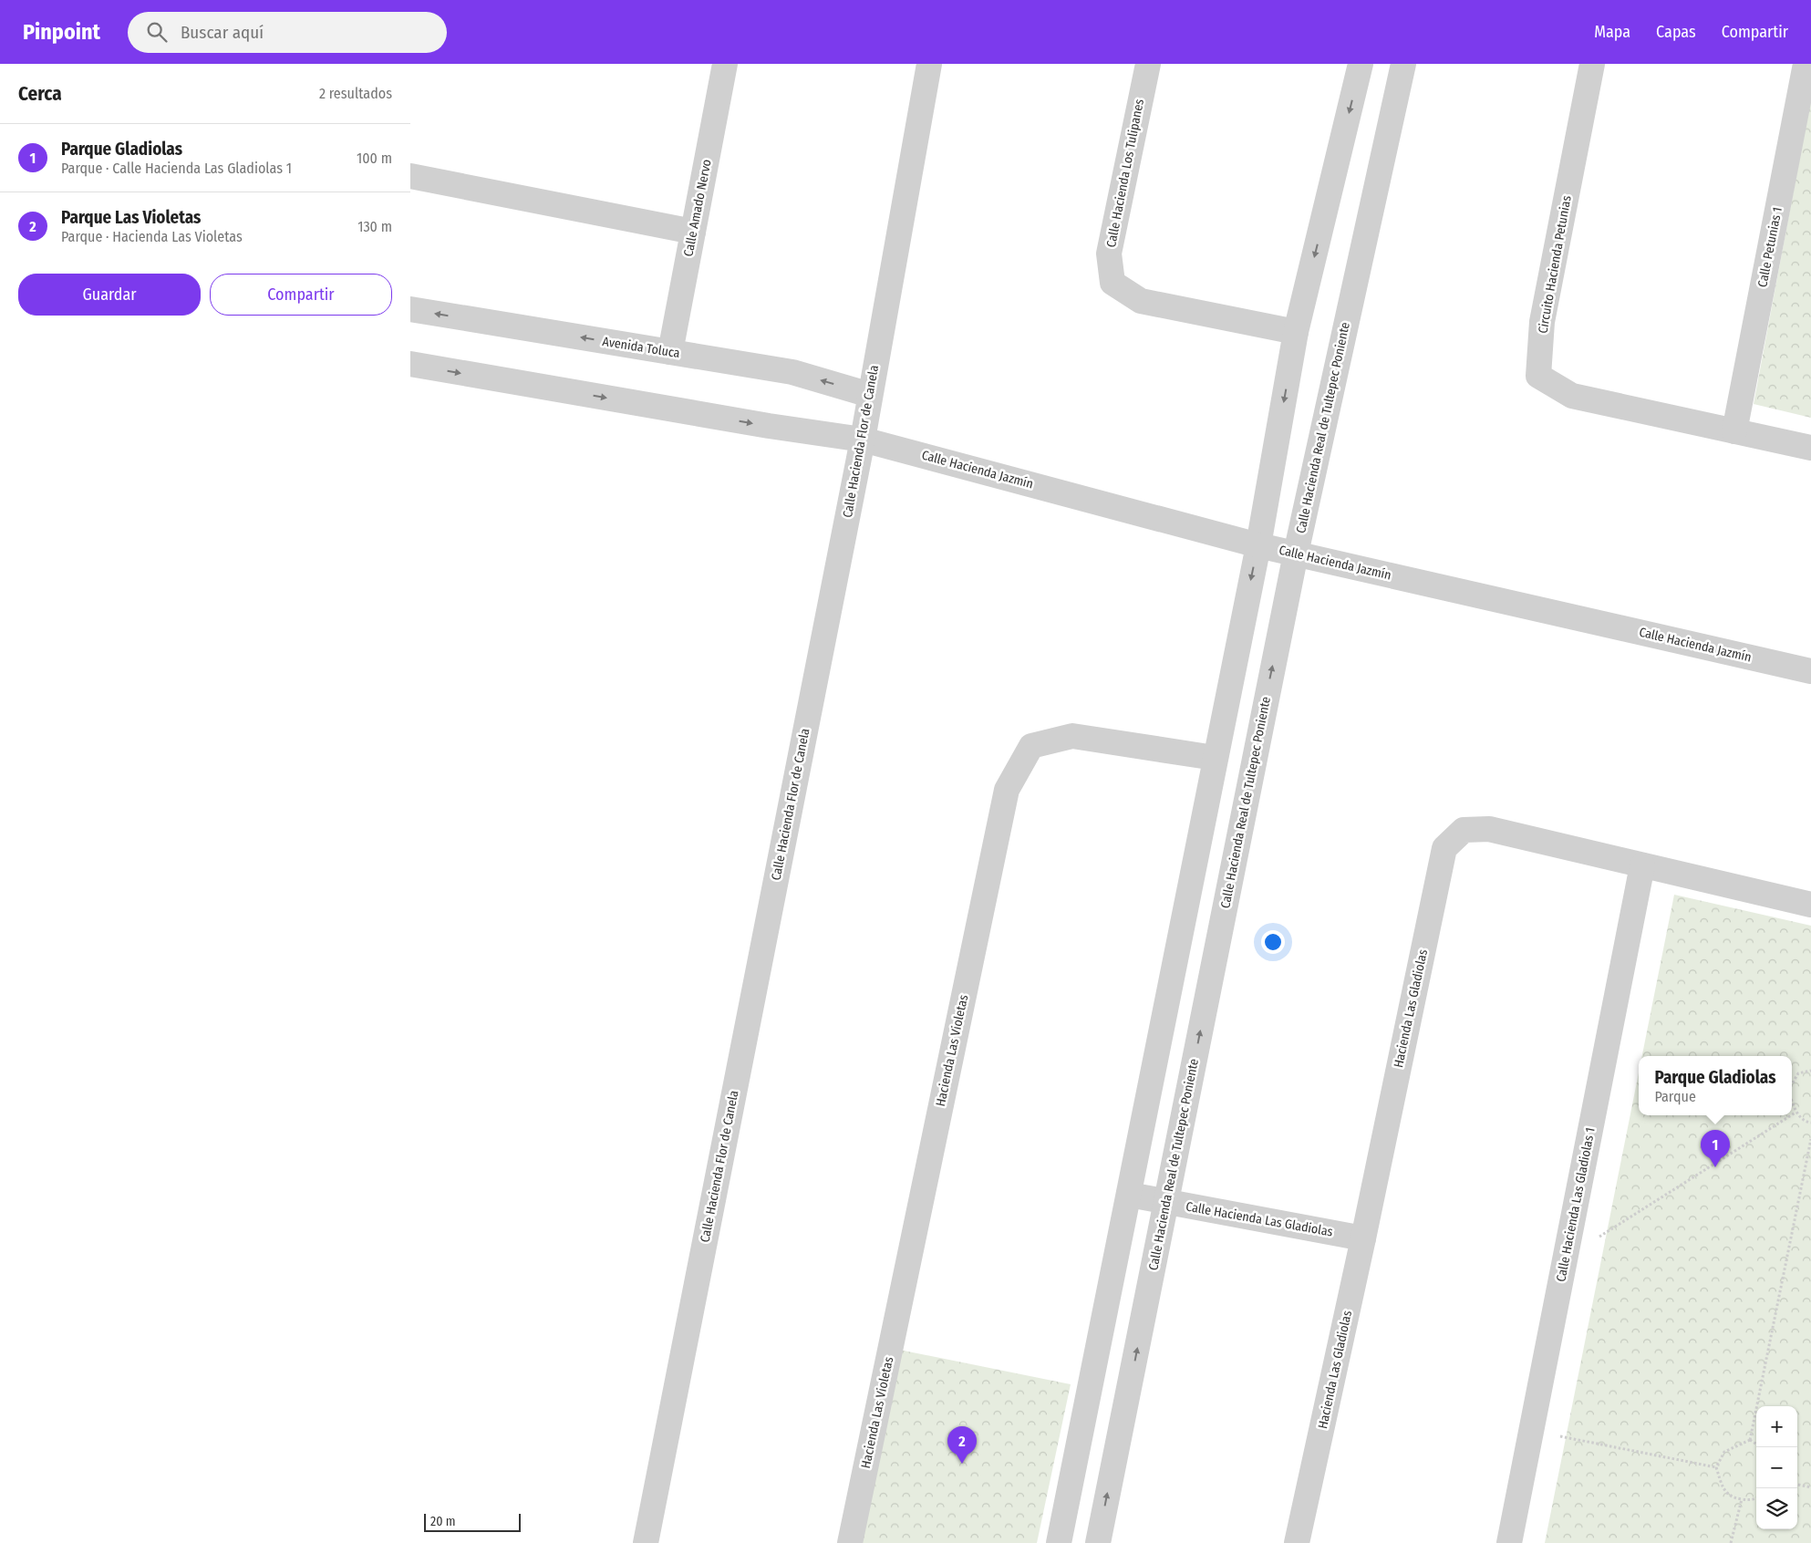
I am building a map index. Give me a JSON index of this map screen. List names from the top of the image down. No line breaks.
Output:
{"streets":{"street":["Calle Hacienda Los Tulipanes","Calle Amado Nervo","Calle Petunias 1","Circuito Hacienda Petunias","Avenida Toluca","Calle Hacienda Real de Tultepec Poniente","Calle Hacienda Flor de Canela","Calle Hacienda Jazmín","Hacienda Las Gladiolas","Hacienda Las Violetas","Calle Hacienda Las Gladiolas 1","Calle Hacienda Las Gladiolas"]},"crossings":[["Calle Amado Nervo","Avenida Toluca"],["Calle Petunias 1","Circuito Hacienda Petunias"],["Avenida Toluca","Calle Hacienda Flor de Canela"],["Calle Hacienda Real de Tultepec Poniente","Calle Hacienda Jazmín"],["Calle Hacienda Real de Tultepec Poniente","Calle Hacienda Las Gladiolas"],["Calle Hacienda Flor de Canela","Calle Hacienda Jazmín"],["Hacienda Las Gladiolas","Calle Hacienda Las Gladiolas 1"],["Hacienda Las Gladiolas","Calle Hacienda Las Gladiolas"]],"scale_bar":"20 m","page":{"header":"Pinpoint","search":"Buscar aquí","nav":["Mapa","Capas","Compartir"],"heading":["Cerca","2 resultados"],"list":[{"mark":"1","name":"Parque Gladiolas","note":"Parque · Calle Hacienda Las Gladiolas 1","value":"100 m"},{"mark":"2","name":"Parque Las Violetas","note":"Parque · Hacienda Las Violetas","value":"130 m"}],"buttons":["Guardar","Compartir"],"popup":["Parque Gladiolas","Parque"],"pins":["1","2"],"map_buttons":["+","−"],"scale":"20 m"}}
